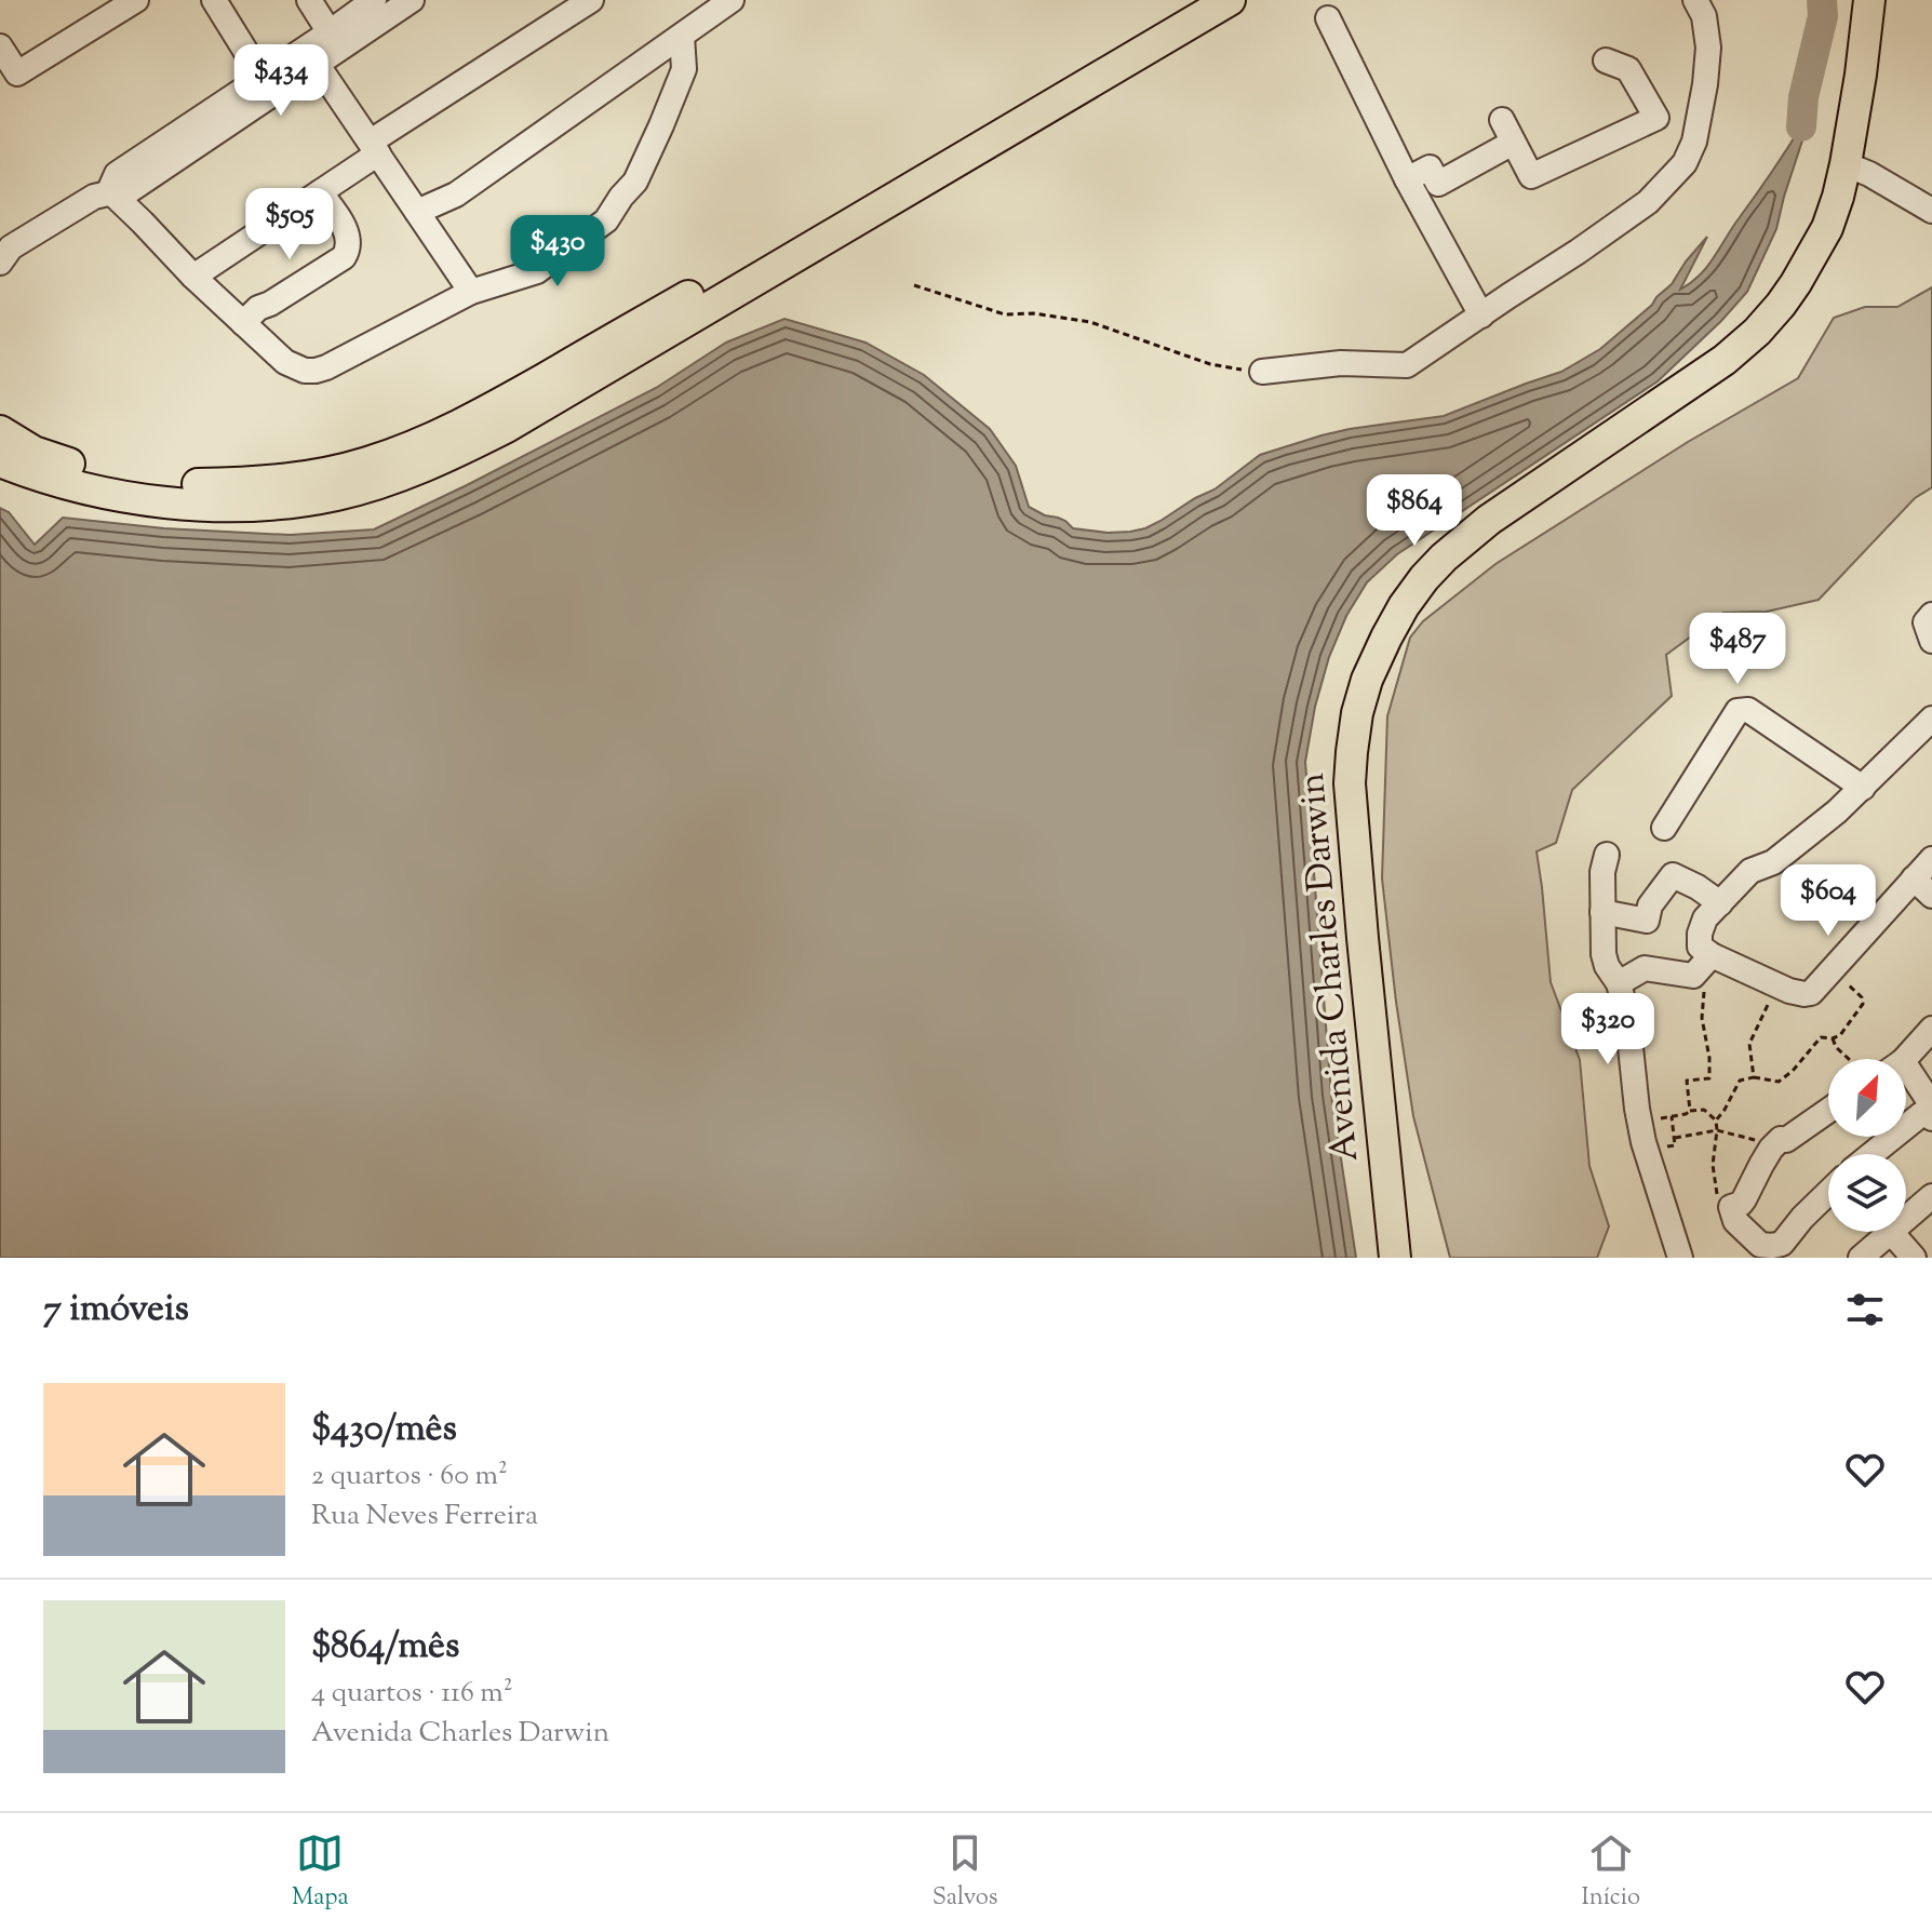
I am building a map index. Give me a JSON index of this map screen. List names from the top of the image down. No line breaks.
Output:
{"streets":{"main road":["Avenida Charles Darwin"]},"north":"top right","page":{"price":["$434","$505","$430","$864","$487","$604","$320"],"heading":"7 imóveis","list":[{"name":"$430/mês","note":"2 quartos · 60 m² · Rua Neves Ferreira"},{"name":"$864/mês","note":"4 quartos · 116 m² · Avenida Charles Darwin"}],"tabs":["Mapa","Salvos","Início"]}}
